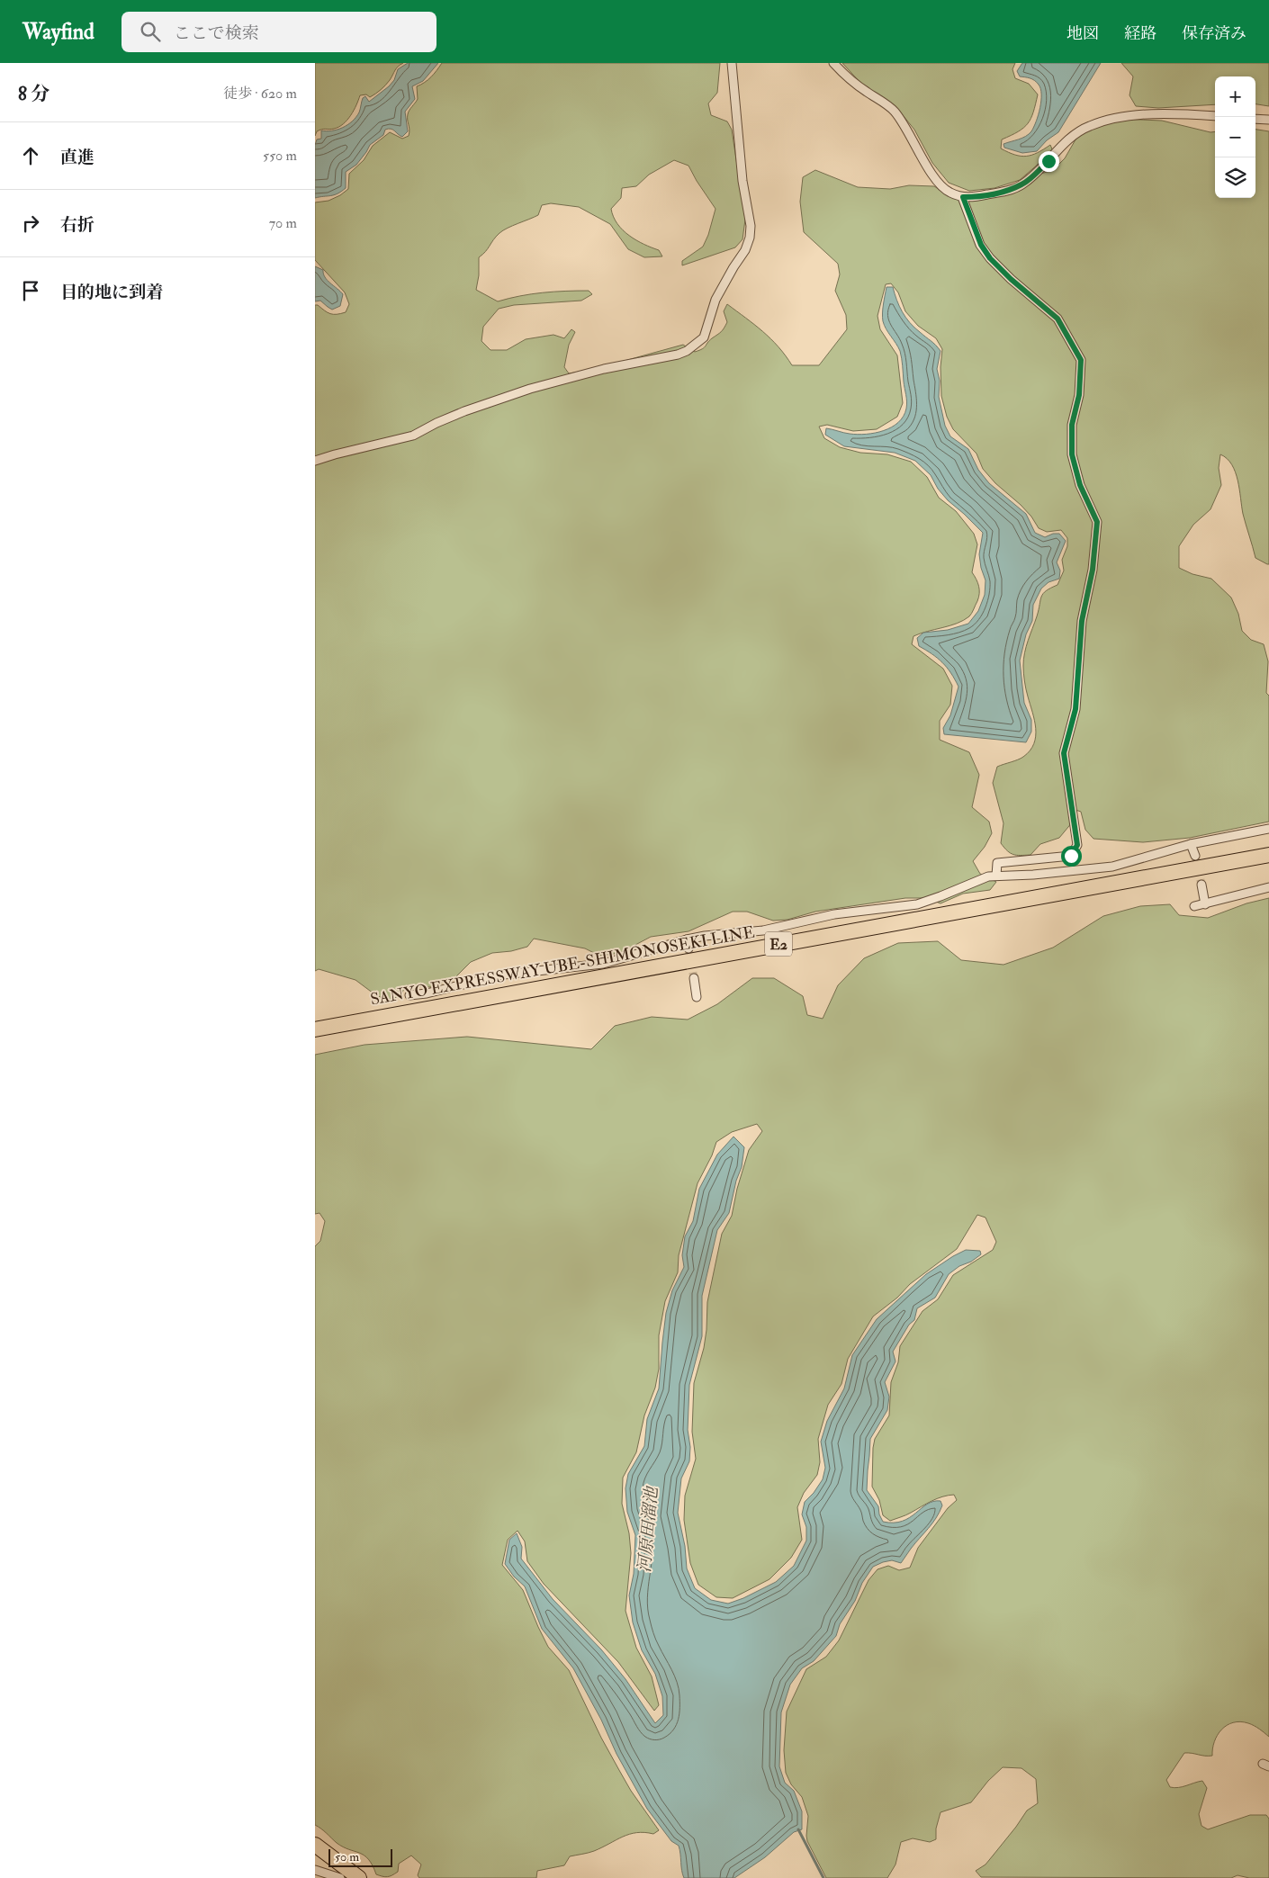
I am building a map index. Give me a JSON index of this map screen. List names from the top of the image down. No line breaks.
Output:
{"streets":{"highway":["E2","SANYO EXPRESSWAY UBE-SHIMONOSEKI LINE"]},"water":["河原田溜池"],"scale_bar":"50 m","page":{"header":"Wayfind","search":"ここで検索","nav":["地図","経路","保存済み"],"heading":["8 分","徒歩 · 620 m"],"map_buttons":["+","−"],"list":[["直進","550 m"],["右折","70 m"],"目的地に到着"],"scale":"50 m"}}
